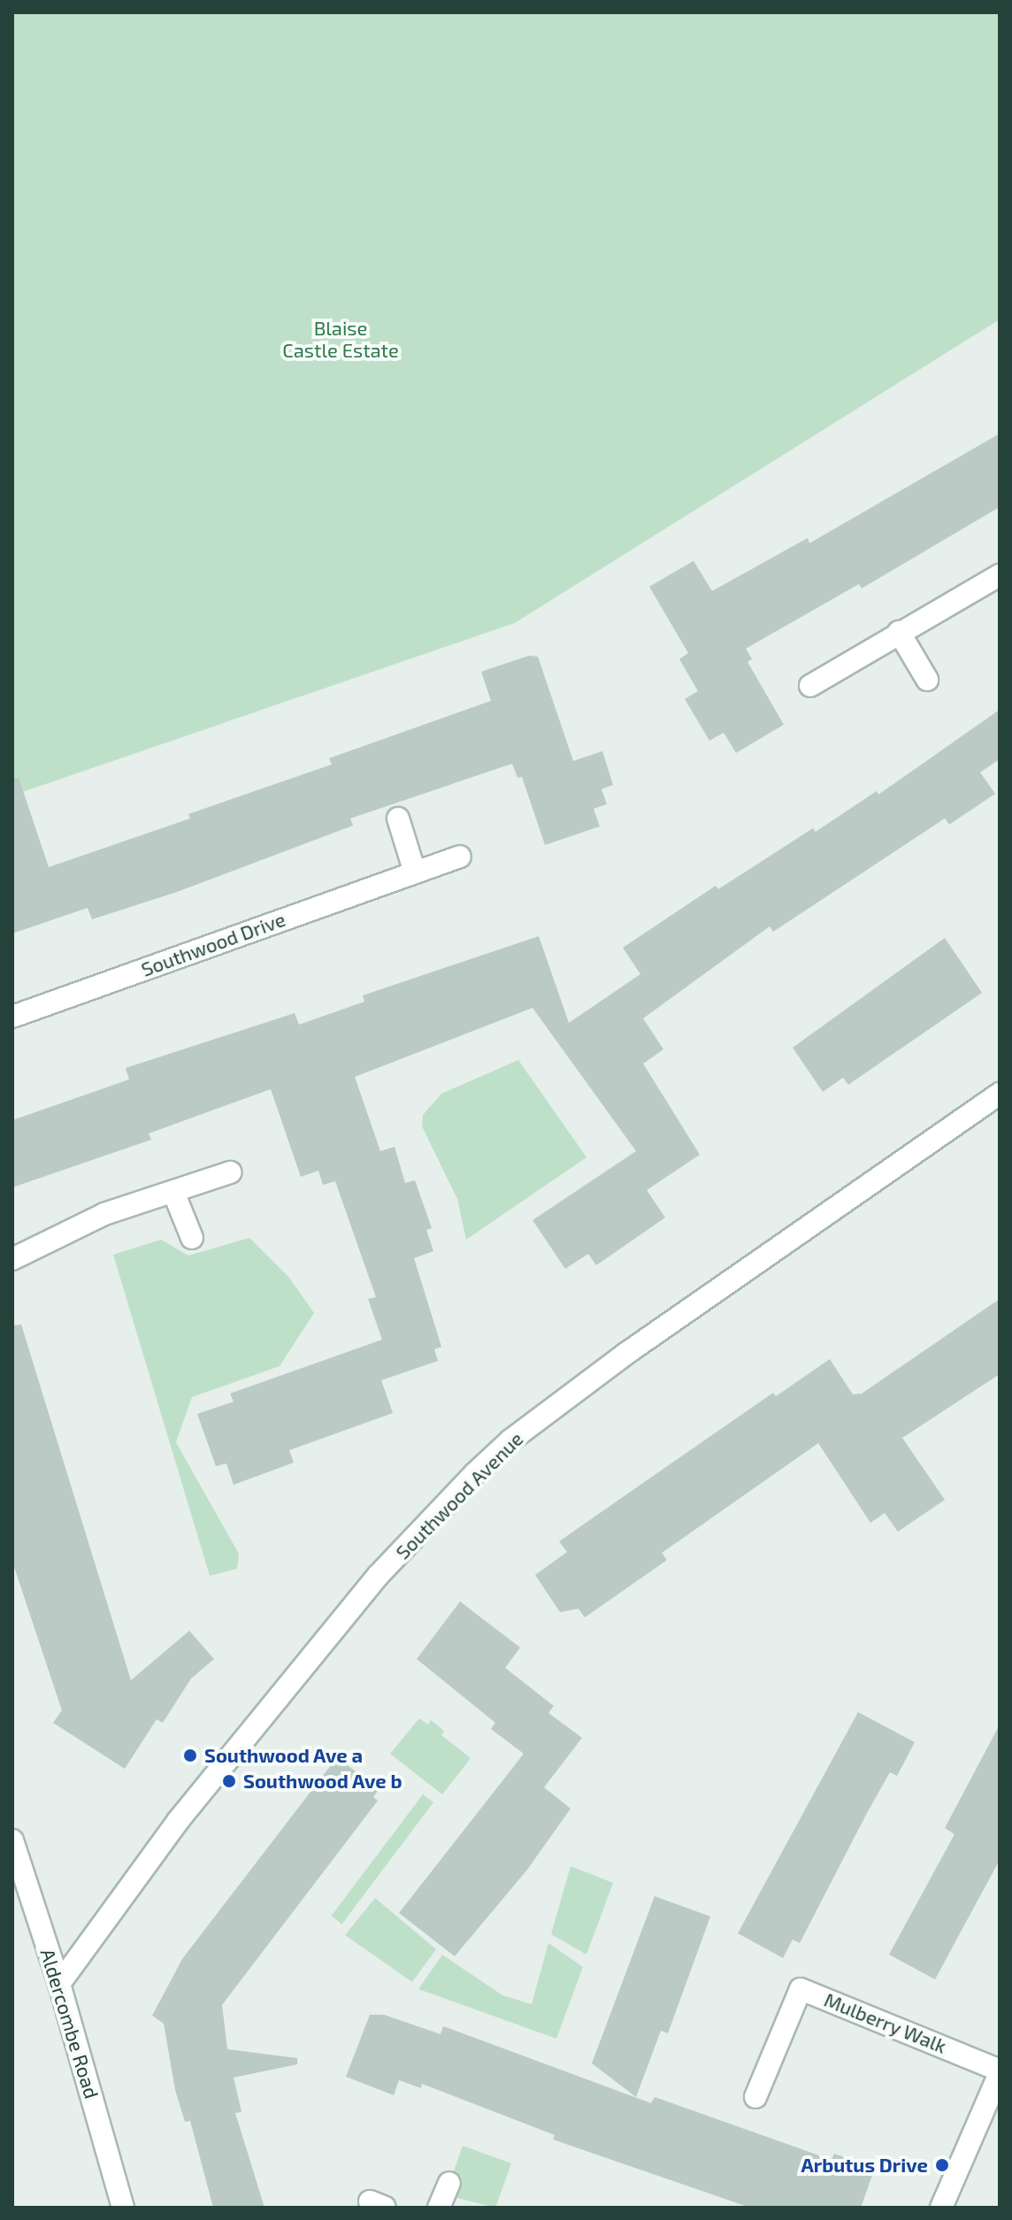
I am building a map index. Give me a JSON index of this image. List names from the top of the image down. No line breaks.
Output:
{"streets":{"street":["Southwood Drive","Southwood Avenue","Mulberry Walk","Aldercombe Road"]},"crossings":[["Southwood Avenue","Aldercombe Road"]],"parks":["Blaise Castle Estate"],"places":["Southwood Ave a","Southwood Ave b","Arbutus Drive"]}
